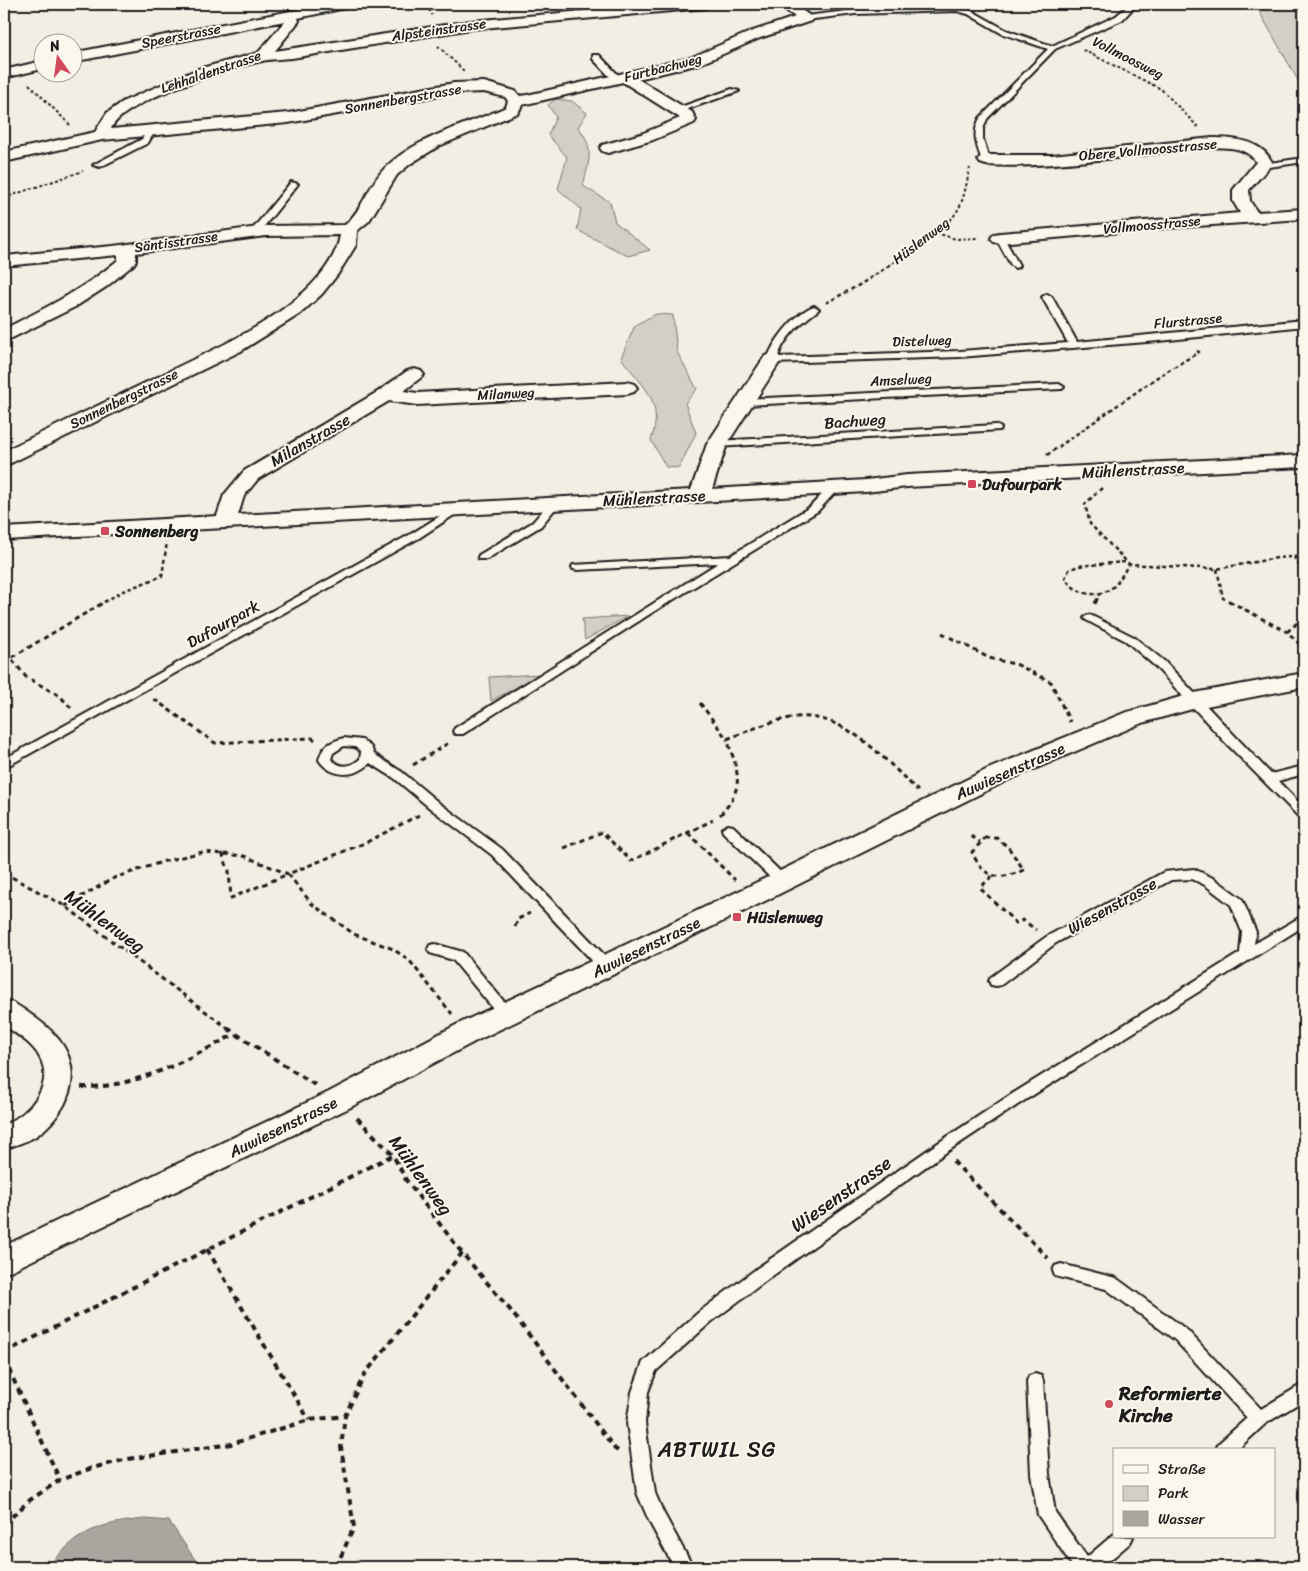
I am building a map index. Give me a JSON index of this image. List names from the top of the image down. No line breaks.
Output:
{"streets":{"street":["Alpsteinstrasse","Speerstrasse","Furtbachweg","Lehhaldenstrasse","Sonnenbergstrasse","Obere Vollmoosstrasse","Vollmoosstrasse","Säntisstrasse","Milanweg","Milanstrasse","Mühlenstrasse","Auwiesenstrasse"],"lane":["Flurstrasse","Distelweg","Amselweg","Bachweg","Dufourpark","Wiesenstrasse"],"path":["Vollmoosweg","Hüslenweg","Mühlenweg"]},"crossings":[["Alpsteinstrasse","Lehhaldenstrasse"],["Speerstrasse","Lehhaldenstrasse"],["Vollmoosweg","Obere Vollmoosstrasse"],["Furtbachweg","Sonnenbergstrasse"],["Lehhaldenstrasse","Sonnenbergstrasse"],["Sonnenbergstrasse","Säntisstrasse"],["Obere Vollmoosstrasse","Hüslenweg"],["Flurstrasse","Distelweg"],["Milanweg","Milanstrasse"],["Milanstrasse","Mühlenstrasse"],["Mühlenstrasse","Dufourpark"],["Auwiesenstrasse","Mühlenweg"],["Wiesenstrasse","Mühlenweg"]],"districts":["ABTWIL SG"],"places":{"transit":["Dufourpark","Sonnenberg","Hüslenweg"],"other":["Reformierte Kirche"]},"legend":["Straße","Park","Wasser"],"north":"top"}
